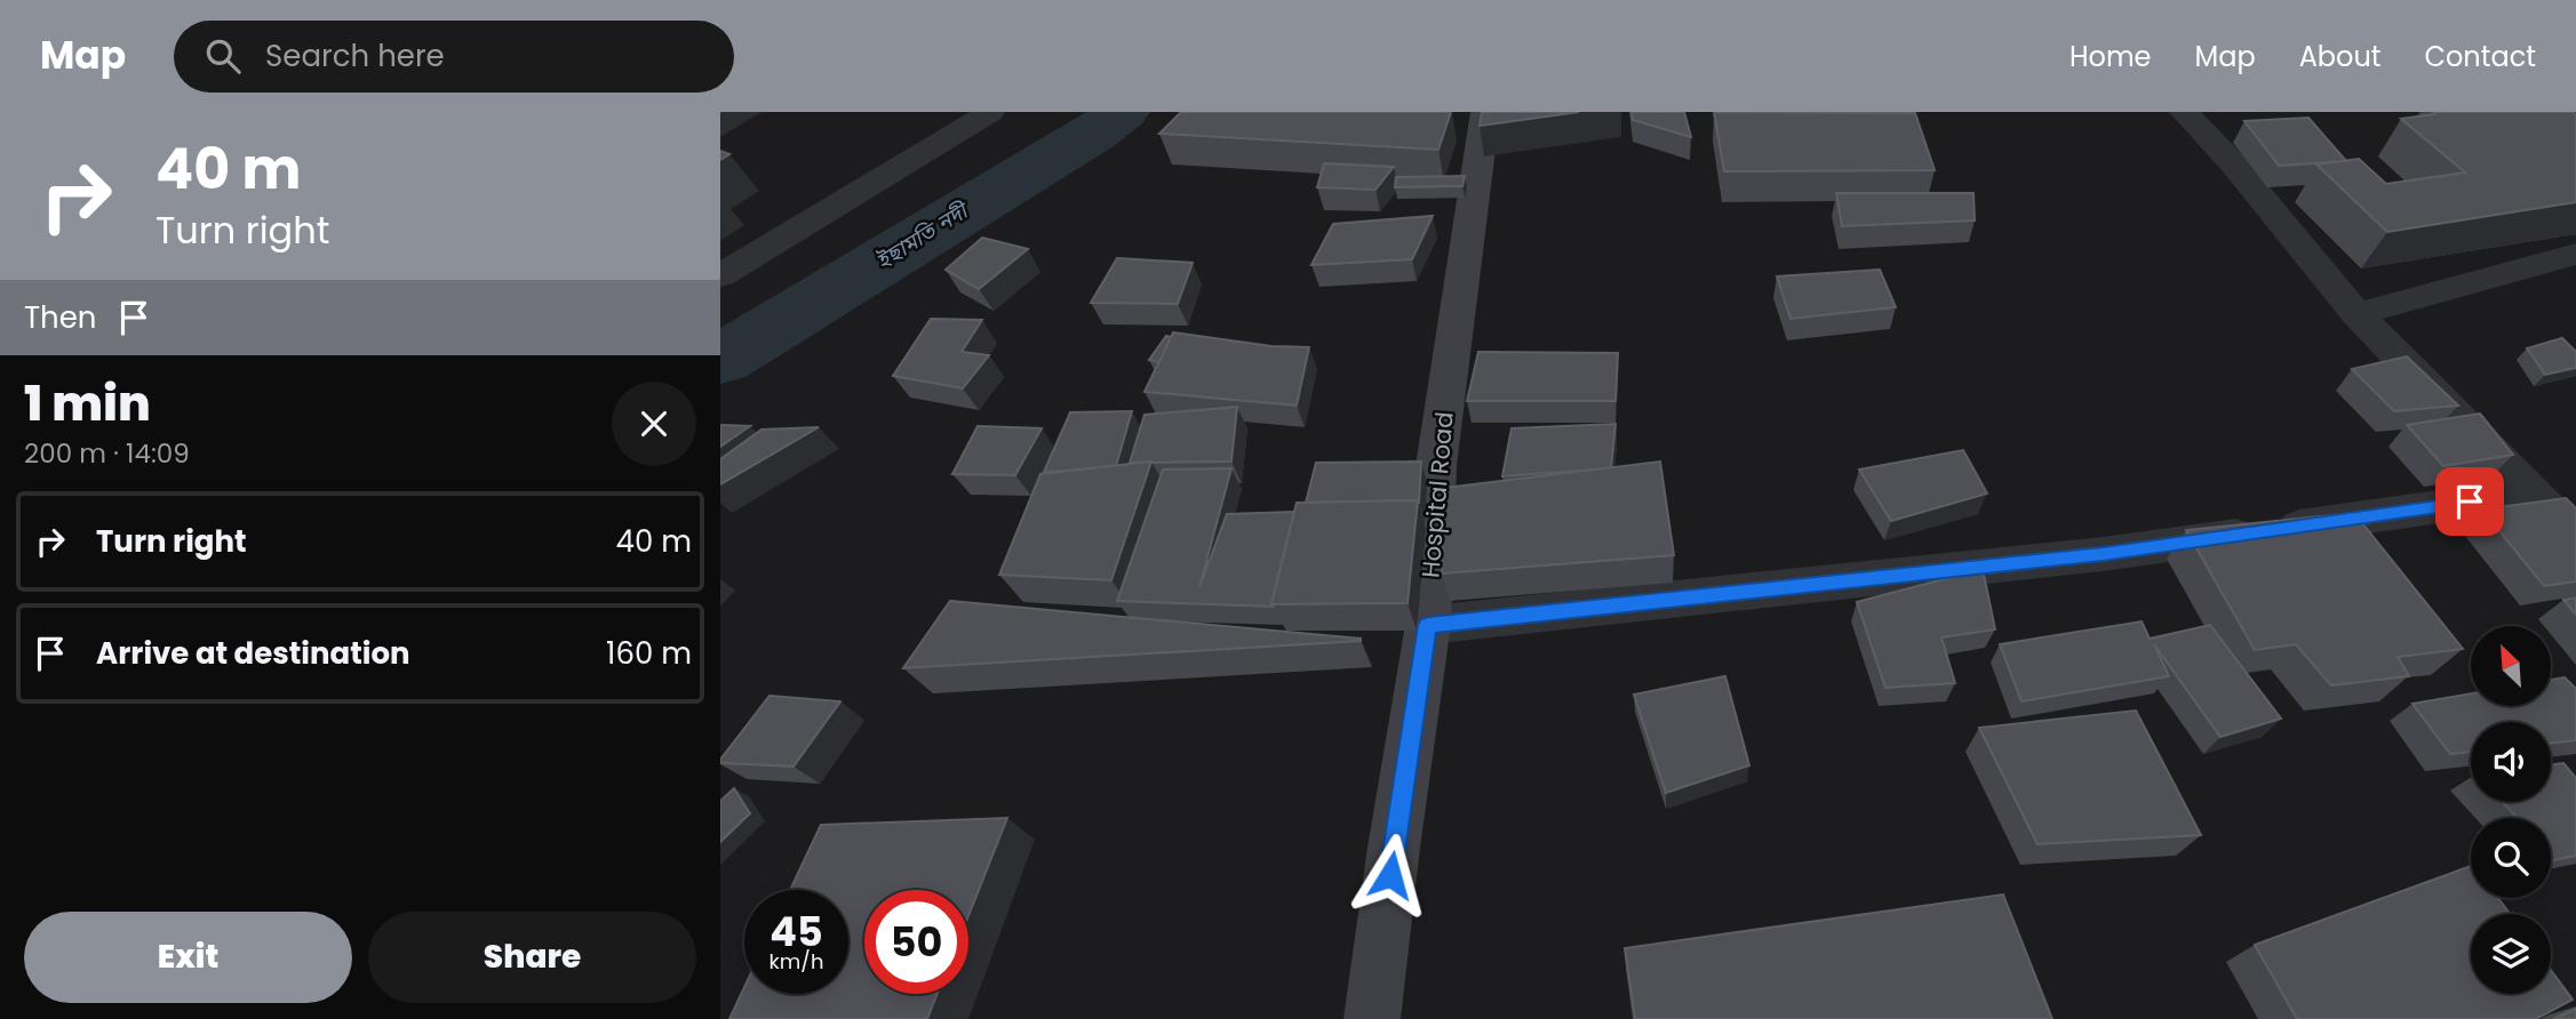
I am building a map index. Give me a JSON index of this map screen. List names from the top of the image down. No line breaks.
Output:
{"streets":{"main road":["Hospital Road"]},"water":["ইছামতি নদী"],"north":"top left","page":{"header":"Map","search":"Search here","nav":["Home","Map","About","Contact"],"turn":["40 m","Turn right"],"then":"Then","heading":["1 min","200 m · 14:09"],"list":[{"name":"Turn right","value":"40 m"},{"name":"Arrive at destination","value":"160 m"}],"speed":"45 km/h","limit":"50","buttons":["Exit","Share"]}}
